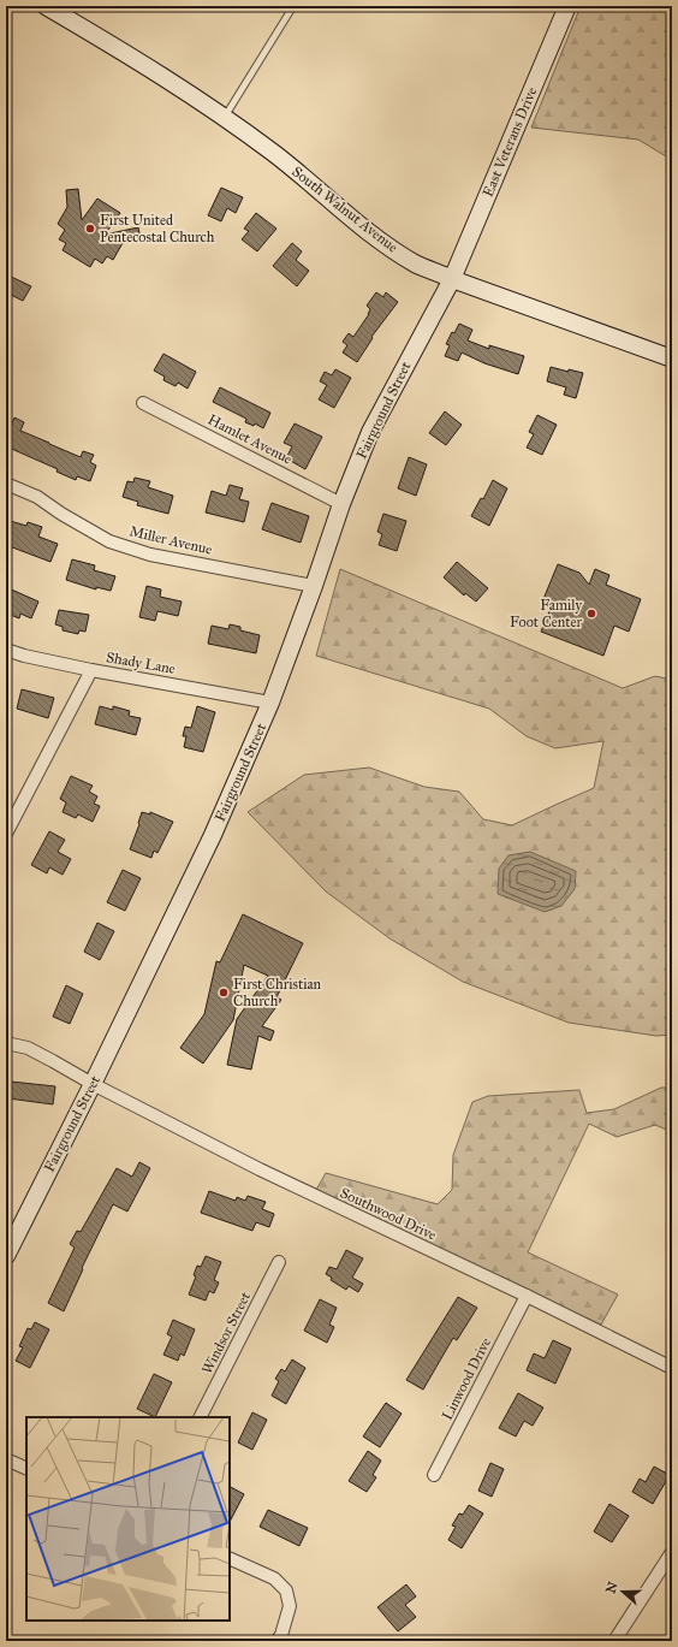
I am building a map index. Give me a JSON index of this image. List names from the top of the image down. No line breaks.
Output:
{"streets":{"street":["East Veterans Drive","South Walnut Avenue","Fairground Street","Hamlet Avenue","Miller Avenue","Shady Lane","Southwood Drive","Windsor Street","Linwood Drive"]},"crossings":[["East Veterans Drive","South Walnut Avenue"],["East Veterans Drive","Fairground Street"],["South Walnut Avenue","Fairground Street"],["Fairground Street","Hamlet Avenue"],["Fairground Street","Miller Avenue"],["Fairground Street","Shady Lane"],["Fairground Street","Southwood Drive"],["Southwood Drive","Linwood Drive"]],"places":["First United Pentecostal Church","Family Foot Center","First Christian Church"],"north":"left"}
